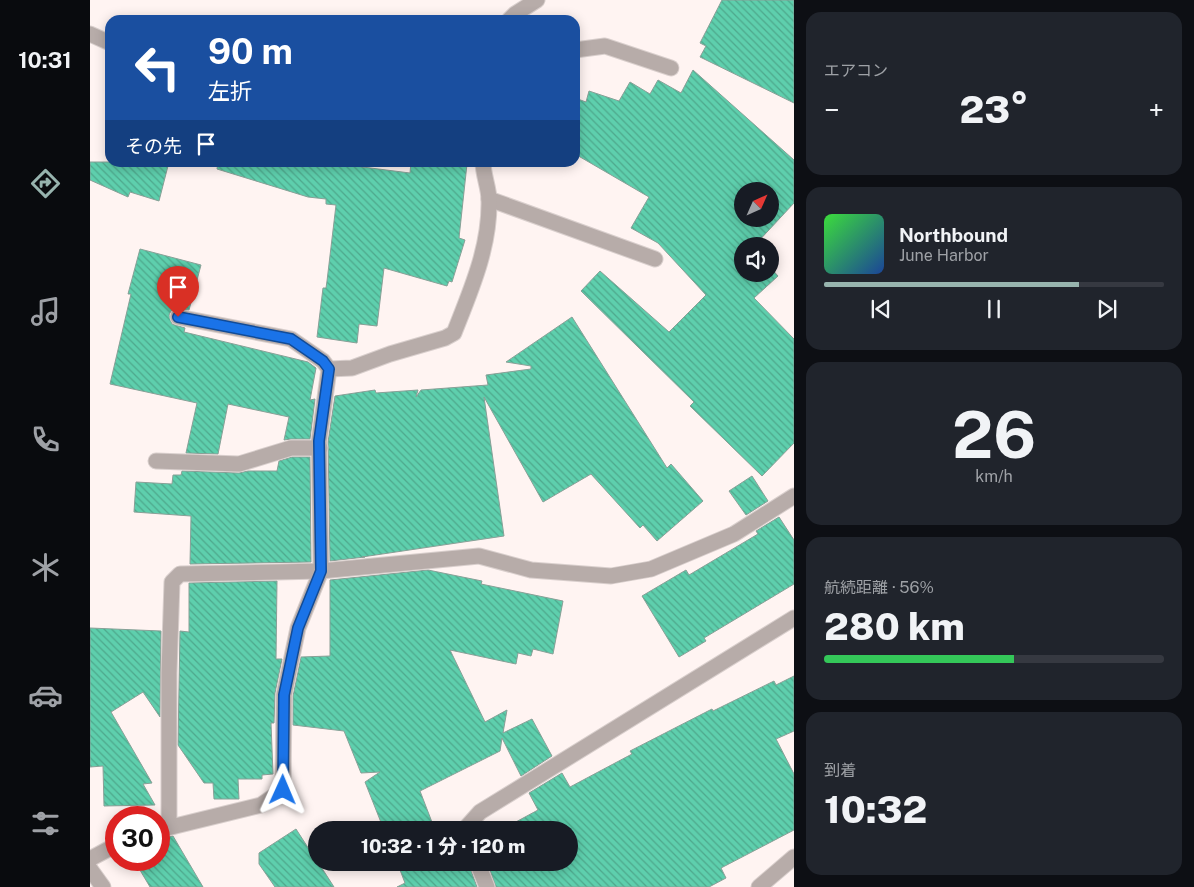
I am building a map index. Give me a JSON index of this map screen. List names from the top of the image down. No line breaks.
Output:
{"north":"top right","page":{"tabs":"10:31","tile":["エアコン",["26","km/h"],["航続距離 · 56%","280 km"],["到着","10:32"]],"turn":["90 m","左折"],"heat":["−","23°","+"],"then":"その先","song":["Northbound","June Harbor"],"limit":"30","trip":"10:32 · 1 分 · 120 m"}}
